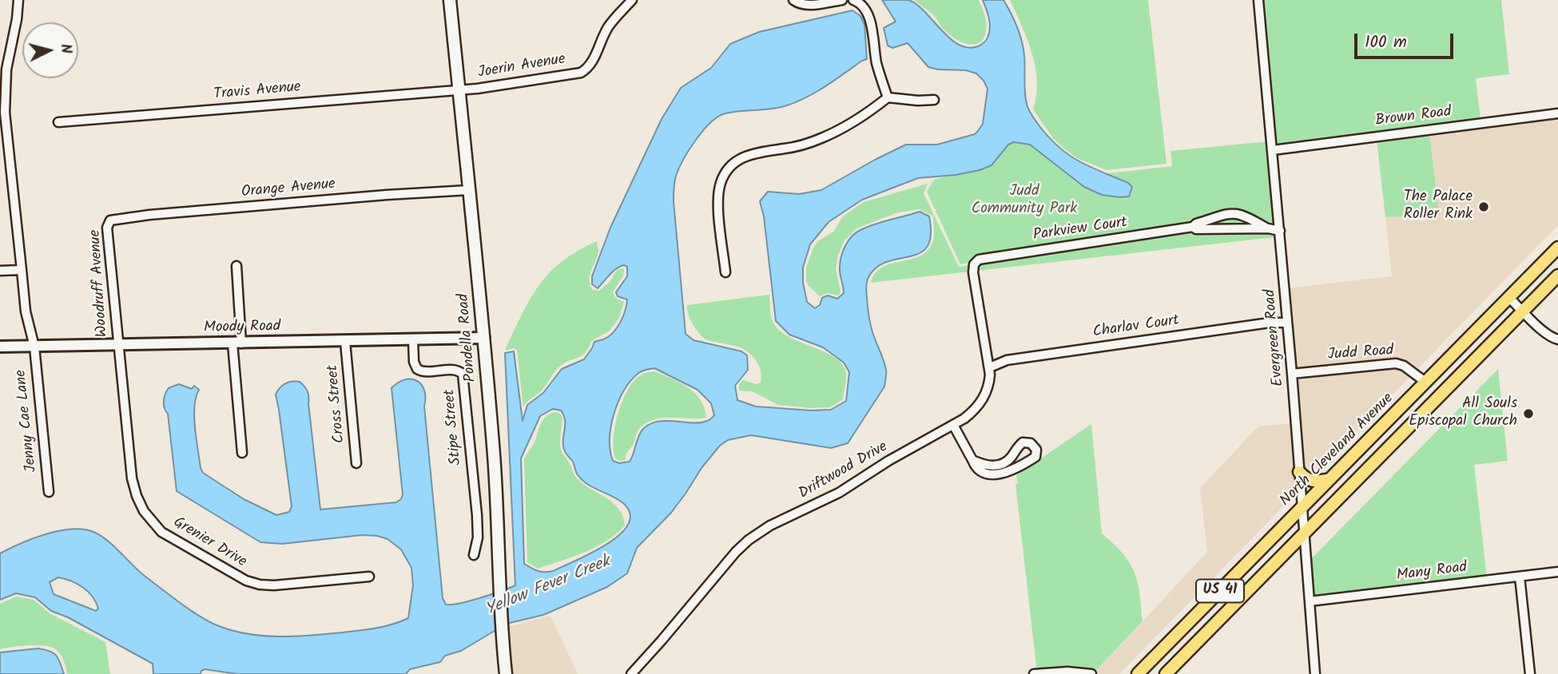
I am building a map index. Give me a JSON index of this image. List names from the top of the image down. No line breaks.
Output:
{"streets":{"main road":["Pondella Road","North Cleveland Avenue","US 41"],"street":["Joerin Avenue","Travis Avenue","Brown Road","Orange Avenue","Parkview Court","Woodruff Avenue","Charlav Court","Moody Road","Evergreen Road","Judd Road","Cross Street","Jenny Cae Lane","Stipe Street","Driftwood Drive","Grenier Drive","Many Road"]},"crossings":[["Joerin Avenue","Travis Avenue"],["Joerin Avenue","Pondella Road"],["Travis Avenue","Pondella Road"],["Brown Road","Evergreen Road"],["Orange Avenue","Woodruff Avenue"],["Orange Avenue","Pondella Road"],["Parkview Court","Evergreen Road"],["Parkview Court","Driftwood Drive"],["Woodruff Avenue","Moody Road"],["Woodruff Avenue","Grenier Drive"],["Charlav Court","Evergreen Road"],["Charlav Court","Driftwood Drive"],["Moody Road","Pondella Road"],["Moody Road","Cross Street"],["Moody Road","Jenny Cae Lane"],["Moody Road","Stipe Street"],["Moody Road","Grenier Drive"],["Evergreen Road","Judd Road"],["Evergreen Road","North Cleveland Avenue"],["Evergreen Road","Many Road"],["Evergreen Road","US 41"],["Judd Road","North Cleveland Avenue"]],"water":["Yellow Fever Creek"],"parks":["Judd Community Park"],"places":["The Palace Roller Rink","All Souls Episcopal Church"],"scale_bar":"100 m","north":"right"}
